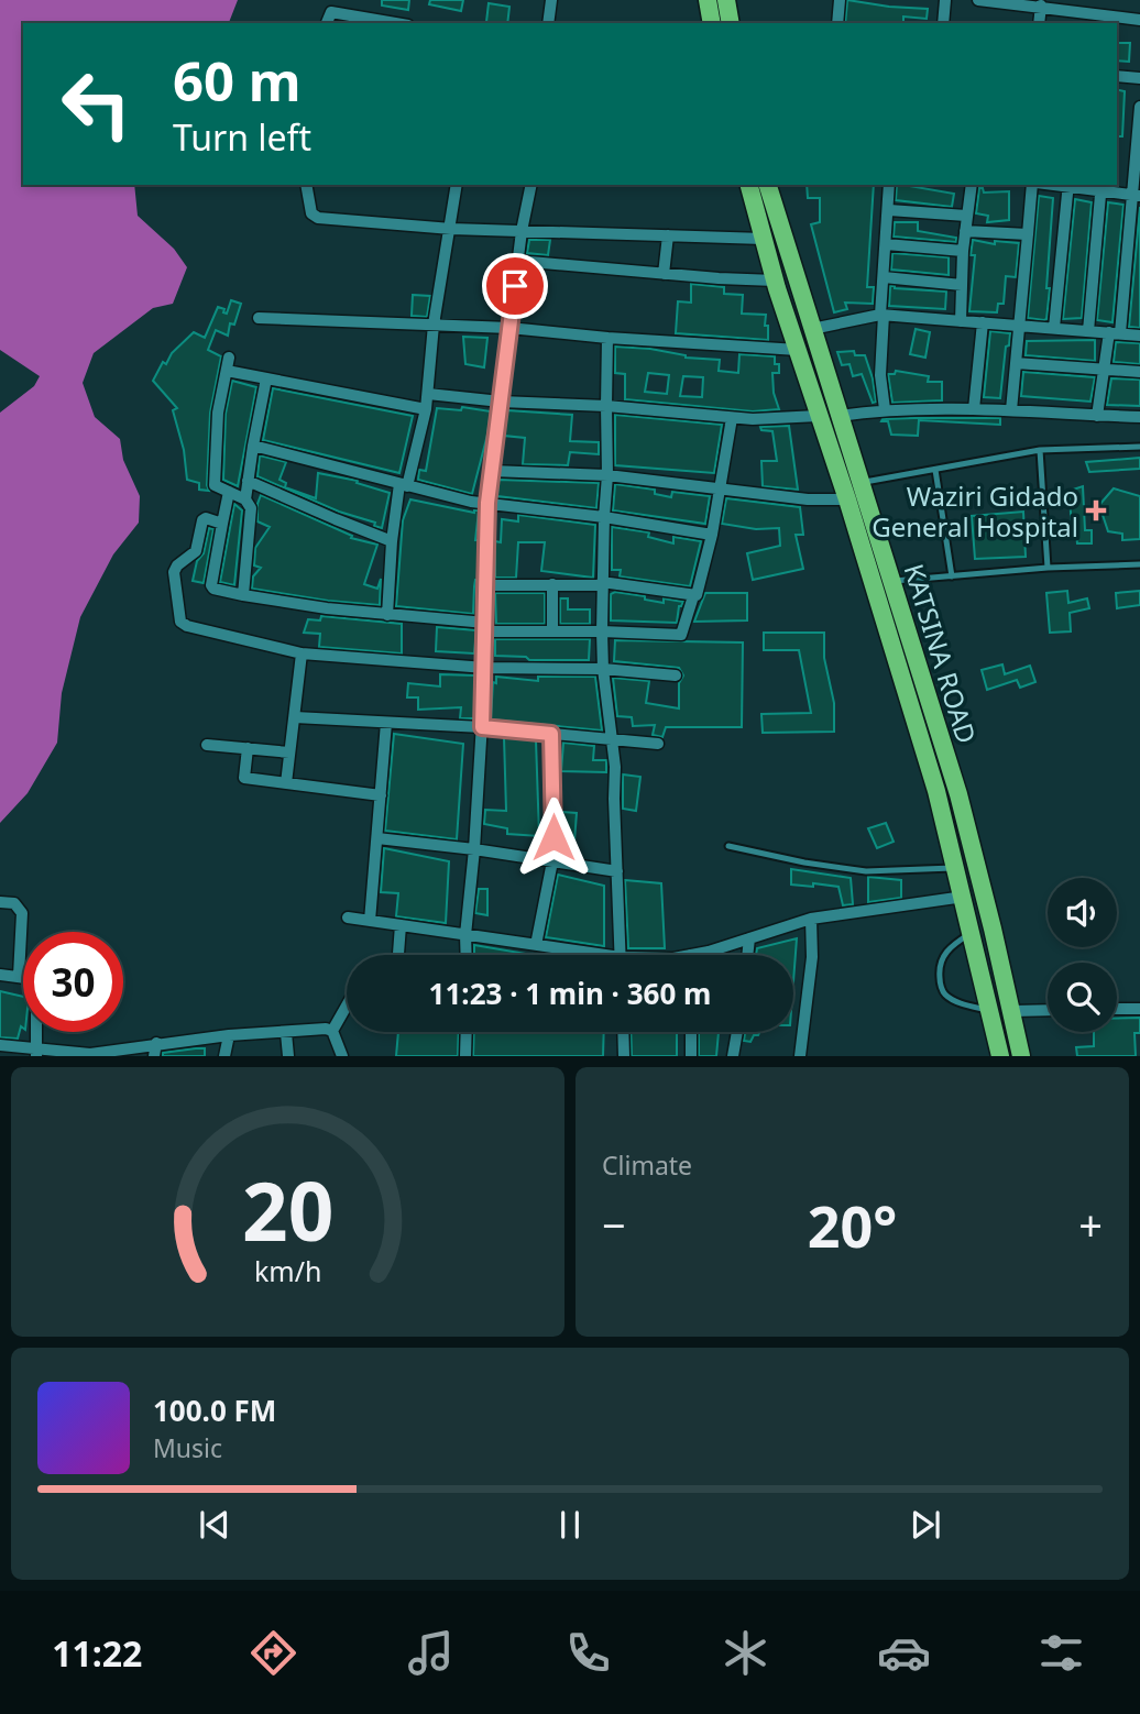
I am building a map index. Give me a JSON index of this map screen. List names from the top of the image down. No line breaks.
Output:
{"streets":{"highway":["KATSINA ROAD"]},"places":{"health":["Waziri Gidado General Hospital"]},"page":{"turn":["60 m","Turn left"],"limit":"30","trip":"11:23 · 1 min · 360 m","tile":"Climate","heat":["−","20°","+"],"song":["100.0 FM","Music"],"tabs":"11:22","gauge":["20","km/h"]}}
